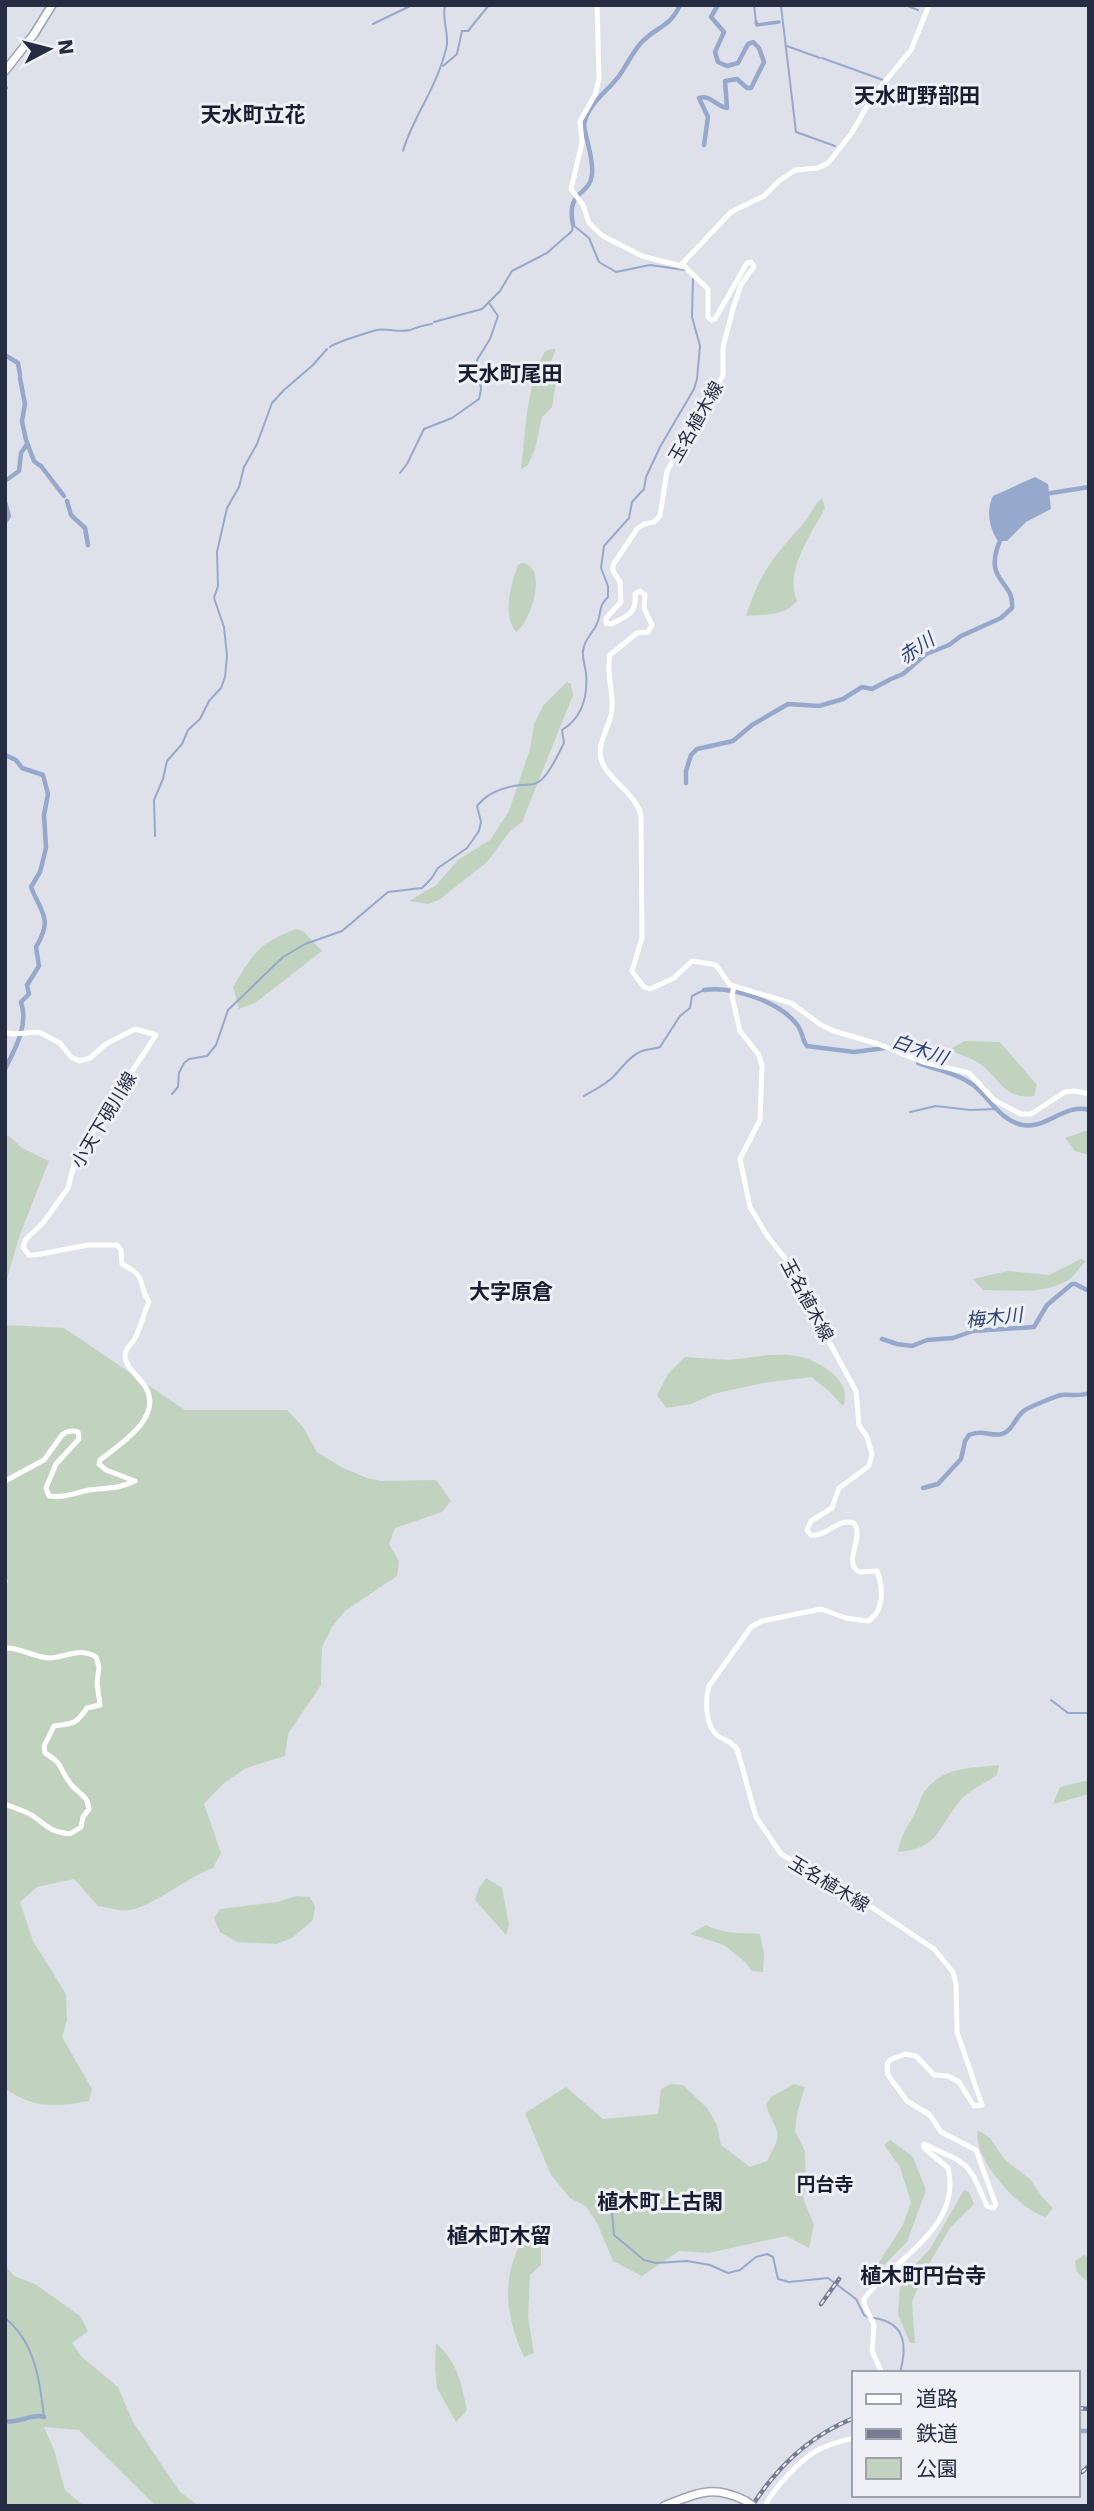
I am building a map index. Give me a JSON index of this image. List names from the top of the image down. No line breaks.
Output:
{"streets":{"main road":["玉名植木線","小天下硯川線"]},"districts":["天水町野部田","天水町立花","天水町尾田","大字原倉","円台寺","植木町上古閑","植木町木留","植木町円台寺"],"water":["赤川","白木川","梅木川"],"legend":["道路","鉄道","公園"],"north":"right"}
